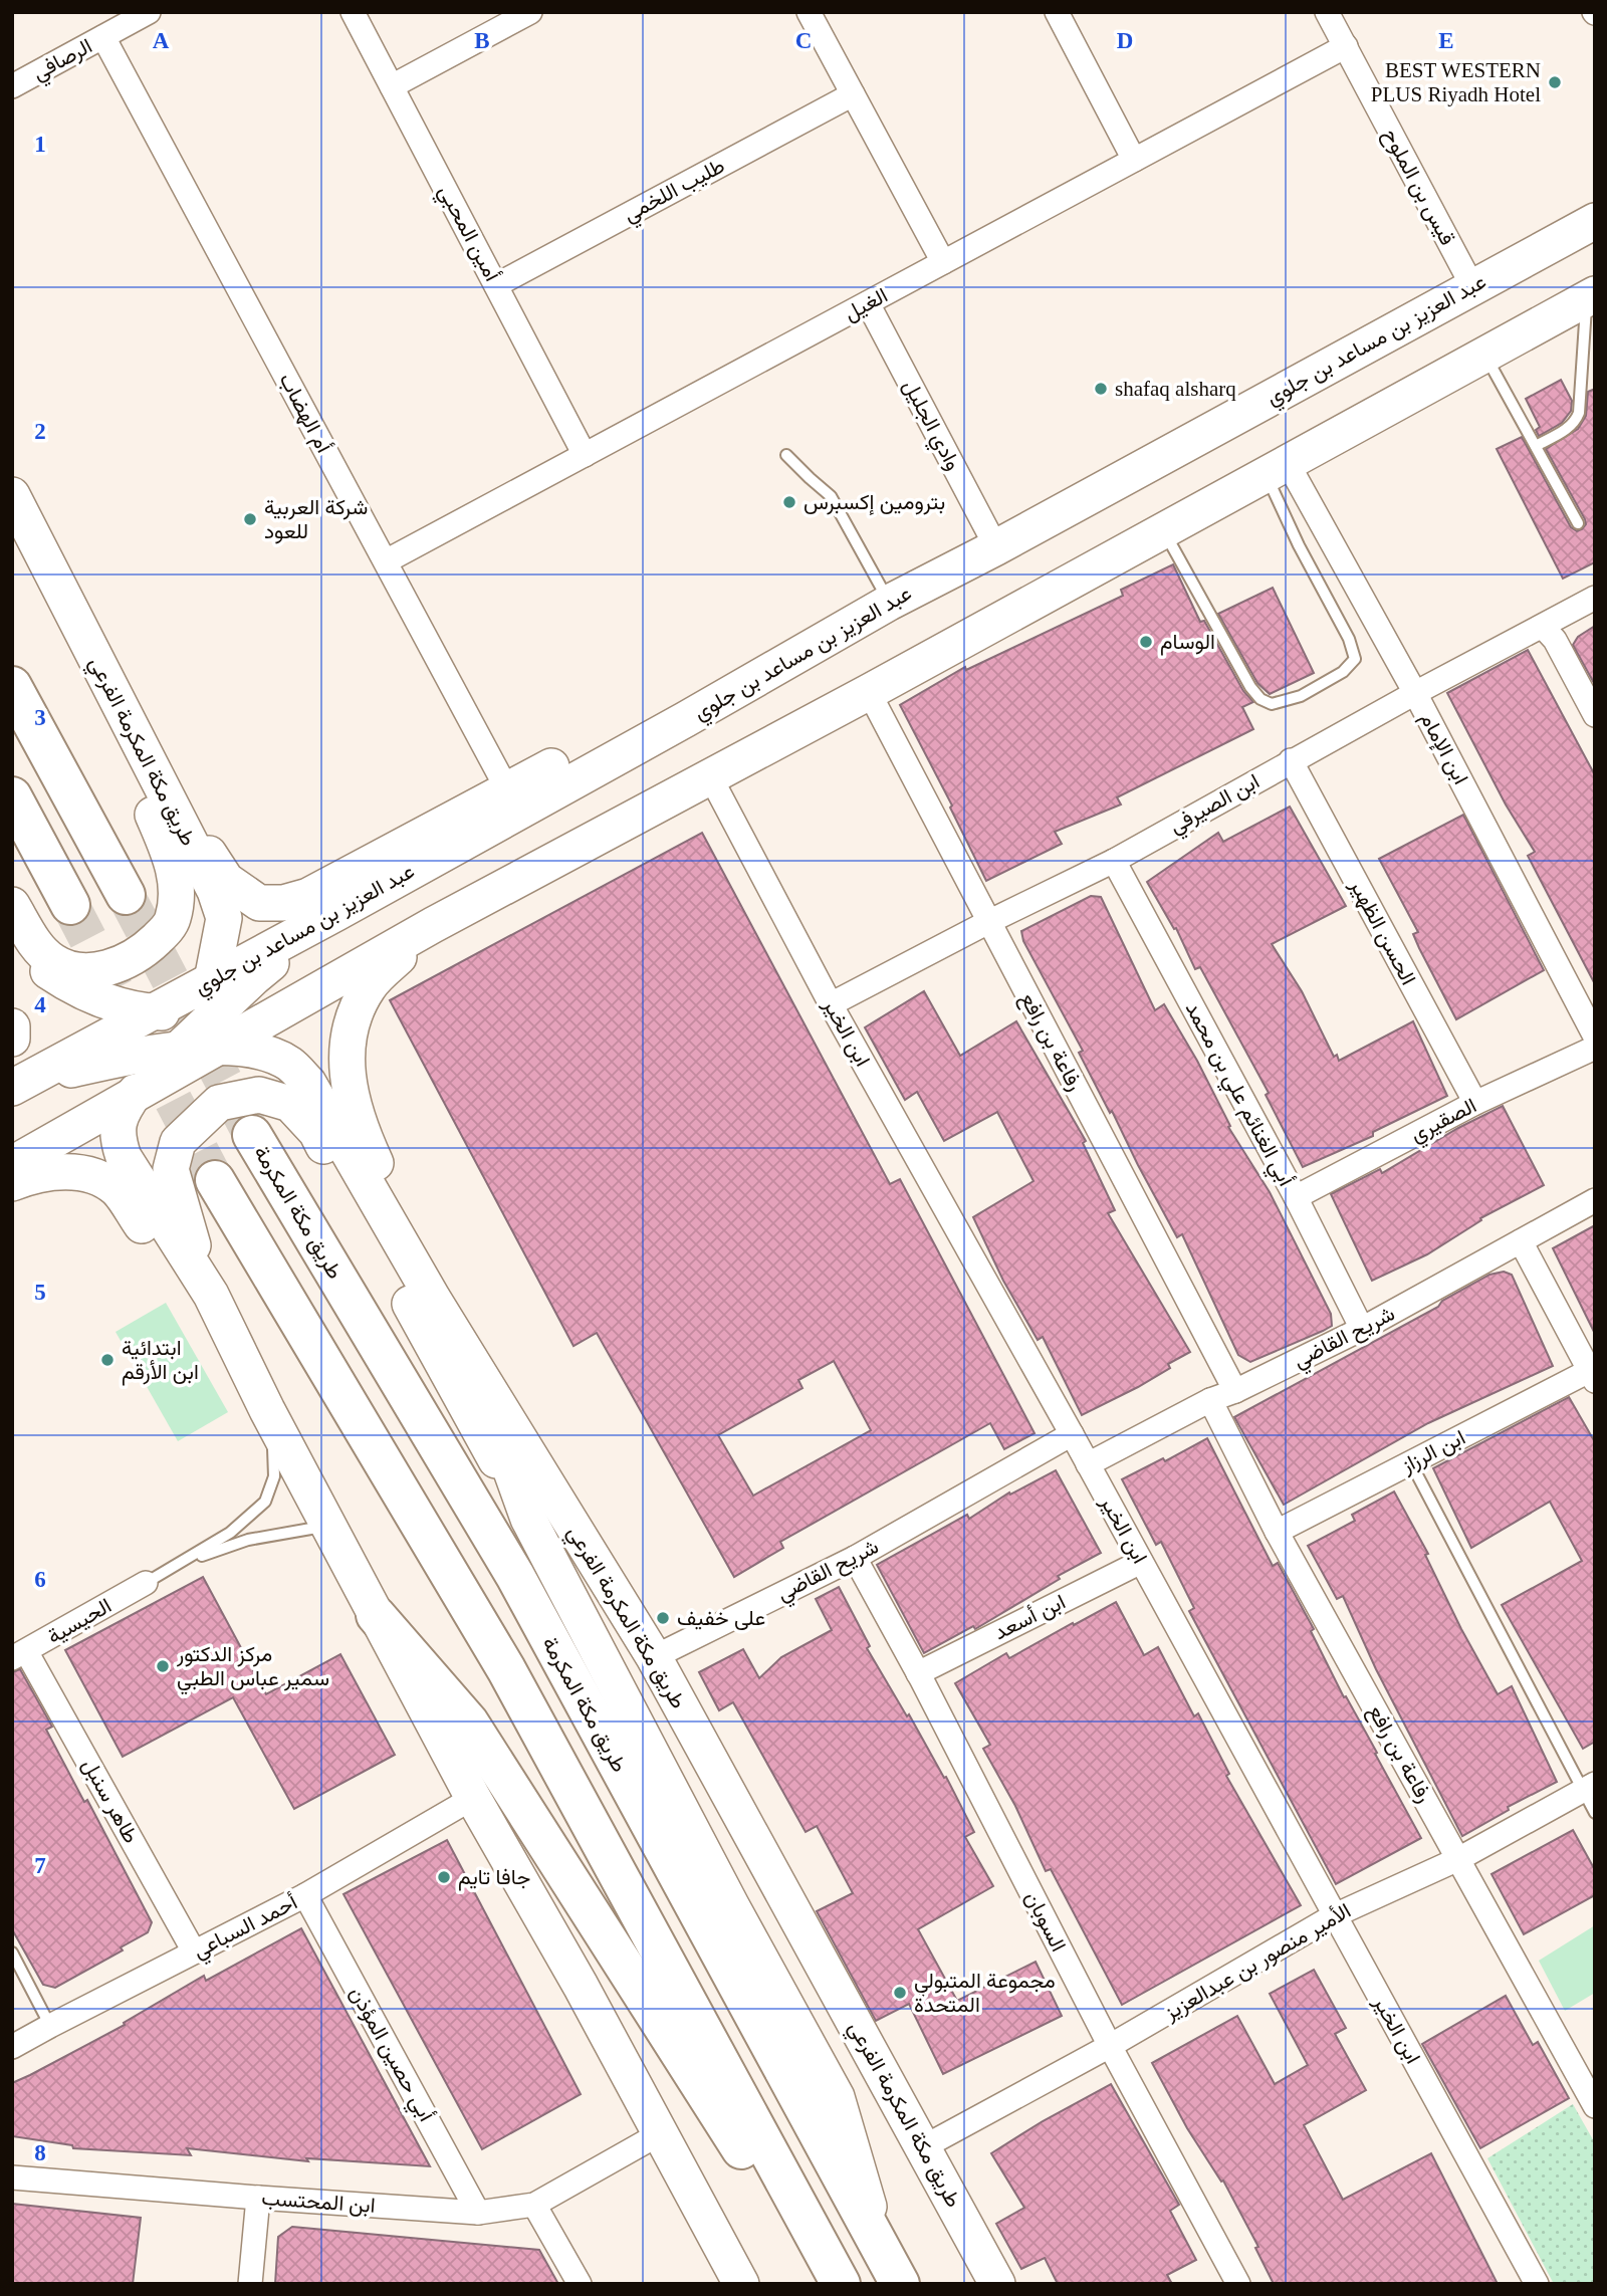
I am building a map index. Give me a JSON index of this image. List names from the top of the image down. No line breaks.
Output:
{"streets":{"highway":["طريق مكة المكرمة"],"main road":["عبد العزيز بن مساعد بن جلوي","طريق مكة المكرمة الفرعي"],"street":["الرصافي","قيس بن الملوح","طليب اللخمي","أمين المحبي","الغيل","أم الهضاب","وادي الجليل","ابن الإمام","ابن الصيرفي","الحسن الظهير","ابن الخير","رفاعة بن رافع","أبي الغنائم علي بن محمد","الصقيري","شريح القاضي","ابن الرزاز","ابن أسعد","الحيسية","طاهر سنبل","السوبان","أحمد السباعي","الأمير منصور بن عبدالعزيز","أبي حصين المؤذن","ابن المحتسب"]},"crossings":[["الرصافي","أم الهضاب"],["قيس بن الملوح","الغيل"],["قيس بن الملوح","عبد العزيز بن مساعد بن جلوي"],["طليب اللخمي","أمين المحبي"],["أمين المحبي","الغيل"],["الغيل","أم الهضاب"],["الغيل","وادي الجليل"],["عبد العزيز بن مساعد بن جلوي","وادي الجليل"],["عبد العزيز بن مساعد بن جلوي","طريق مكة المكرمة الفرعي"],["ابن الإمام","ابن الصيرفي"],["طريق مكة المكرمة الفرعي","شريح القاضي"],["طريق مكة المكرمة الفرعي","الأمير منصور بن عبدالعزيز"],["ابن الصيرفي","الحسن الظهير"],["ابن الصيرفي","ابن الخير"],["ابن الصيرفي","رفاعة بن رافع"],["ابن الصيرفي","أبي الغنائم علي بن محمد"],["الحسن الظهير","الصقيري"],["ابن الخير","شريح القاضي"],["ابن الخير","ابن أسعد"],["ابن الخير","الأمير منصور بن عبدالعزيز"],["رفاعة بن رافع","شريح القاضي"],["رفاعة بن رافع","ابن الرزاز"],["رفاعة بن رافع","الأمير منصور بن عبدالعزيز"],["أبي الغنائم علي بن محمد","الصقيري"],["أبي الغنائم علي بن محمد","شريح القاضي"],["شريح القاضي","السوبان"],["ابن أسعد","السوبان"],["الحيسية","طاهر سنبل"],["طاهر سنبل","أحمد السباعي"],["السوبان","الأمير منصور بن عبدالعزيز"],["أحمد السباعي","أبي حصين المؤذن"],["أبي حصين المؤذن","ابن المحتسب"]],"places":["BEST WESTERN PLUS Riyadh Hotel","shafaq alsharq","بترومين إكسبرس","شركة العربية للعود","الوسام","ابتدائية ابن الأرقم","على خفيف","مركز الدكتور سمير عباس الطبي","جافا تايم","مجموعة المتبولي المتحدة"],"grid":{"columns":["A","B","C","D","E"],"rows":["1","2","3","4","5","6","7","8"]}}
